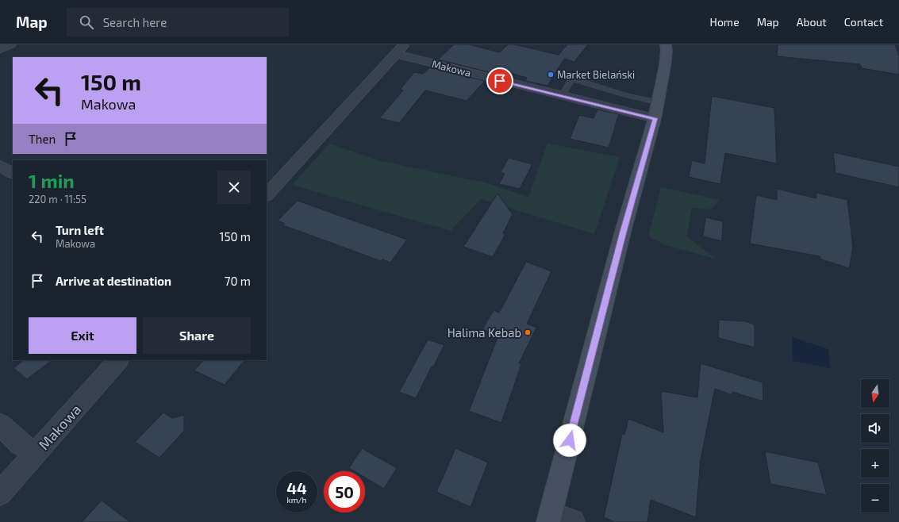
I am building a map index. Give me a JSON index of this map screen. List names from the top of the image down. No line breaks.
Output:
{"streets":{"street":["Makowa"]},"places":["Market Bielański","Halima Kebab"],"north":"bottom","page":{"header":"Map","search":"Search here","nav":["Home","Map","About","Contact"],"turn":["150 m","Makowa"],"then":"Then","heading":["1 min","220 m · 11:55"],"list":[{"name":"Turn left","note":"Makowa","value":"150 m"},{"name":"Arrive at destination","value":"70 m"}],"buttons":["Exit","Share"],"map_buttons":["+","−"],"speed":"44 km/h","limit":"50"}}
